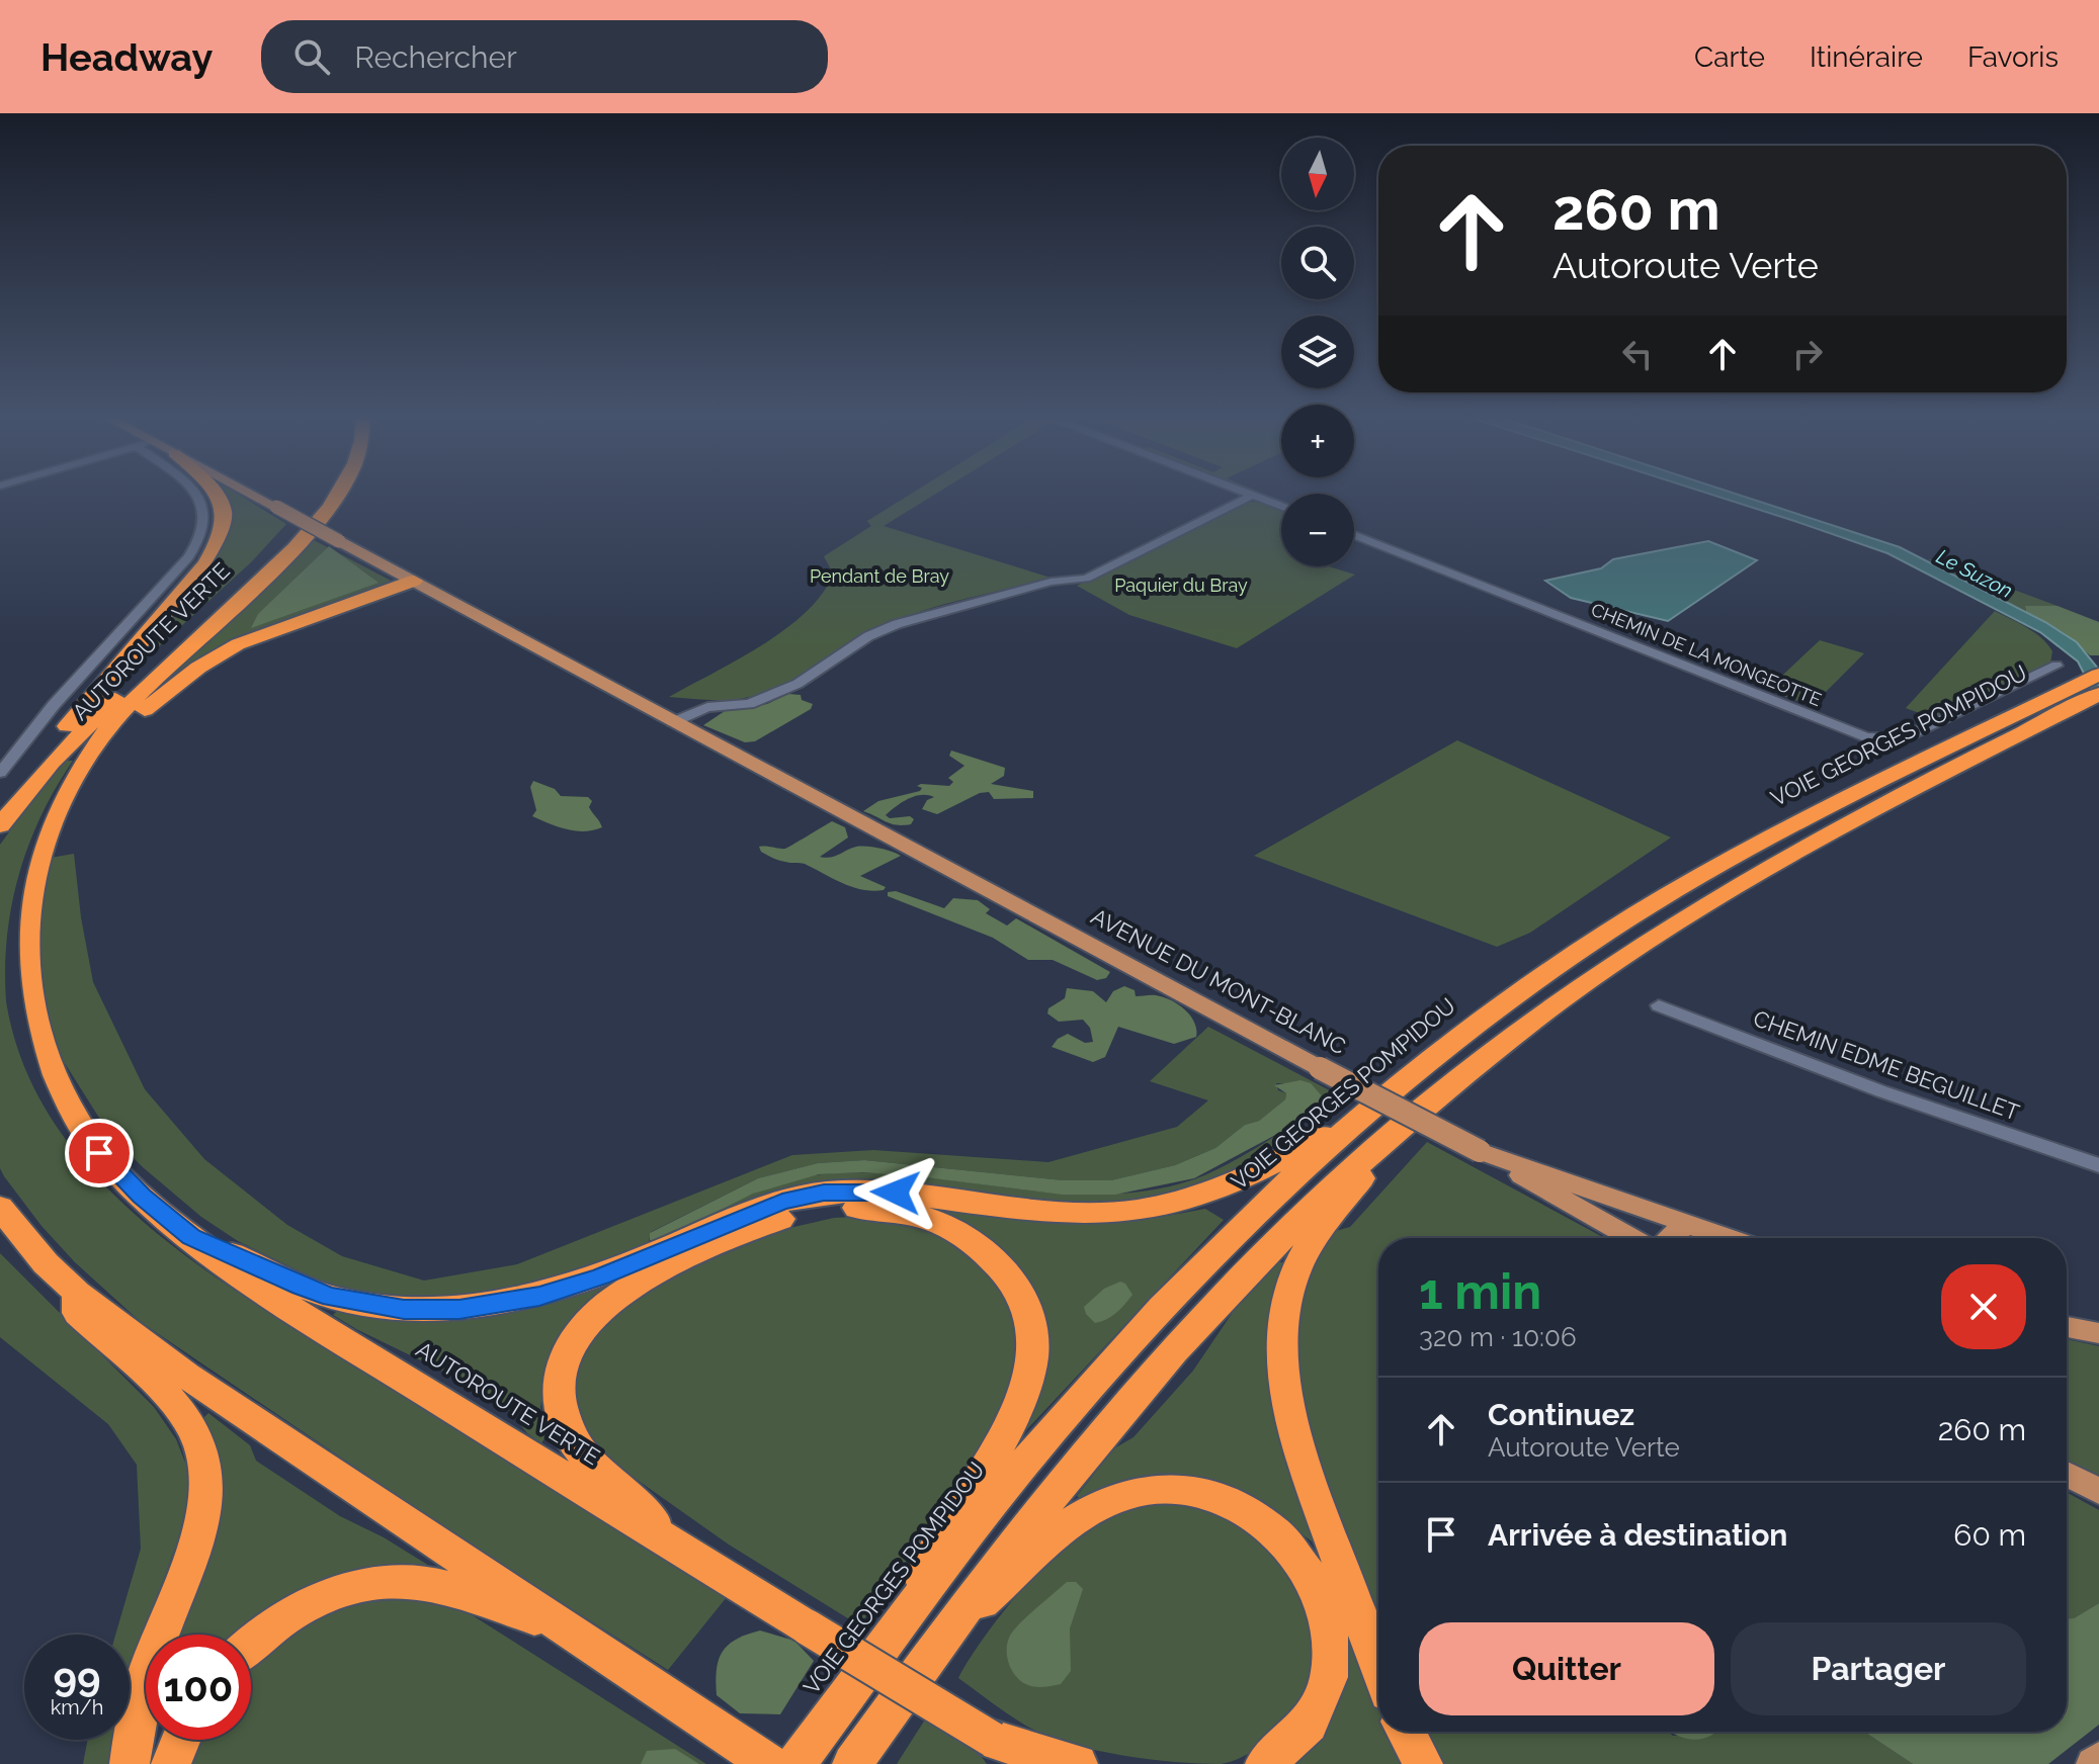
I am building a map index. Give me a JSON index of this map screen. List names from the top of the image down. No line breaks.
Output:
{"streets":{"highway":["AUTOROUTE VERTE","VOIE GEORGES POMPIDOU"],"main road":["AVENUE DU MONT-BLANC"],"street":["CHEMIN DE LA MONGEOTTE","CHEMIN EDME BEGUILLET"]},"water":["Le Suzon"],"parks":["Pendant de Bray","Paquier du Bray"],"north":"bottom","page":{"header":"Headway","search":"Rechercher","nav":["Carte","Itinéraire","Favoris"],"map_buttons":["+","−"],"turn":["260 m","Autoroute Verte"],"heading":["1 min","320 m · 10:06"],"list":[{"name":"Continuez","note":"Autoroute Verte","value":"260 m"},{"name":"Arrivée à destination","value":"60 m"}],"buttons":["Quitter","Partager"],"speed":"99 km/h","limit":"100"}}
